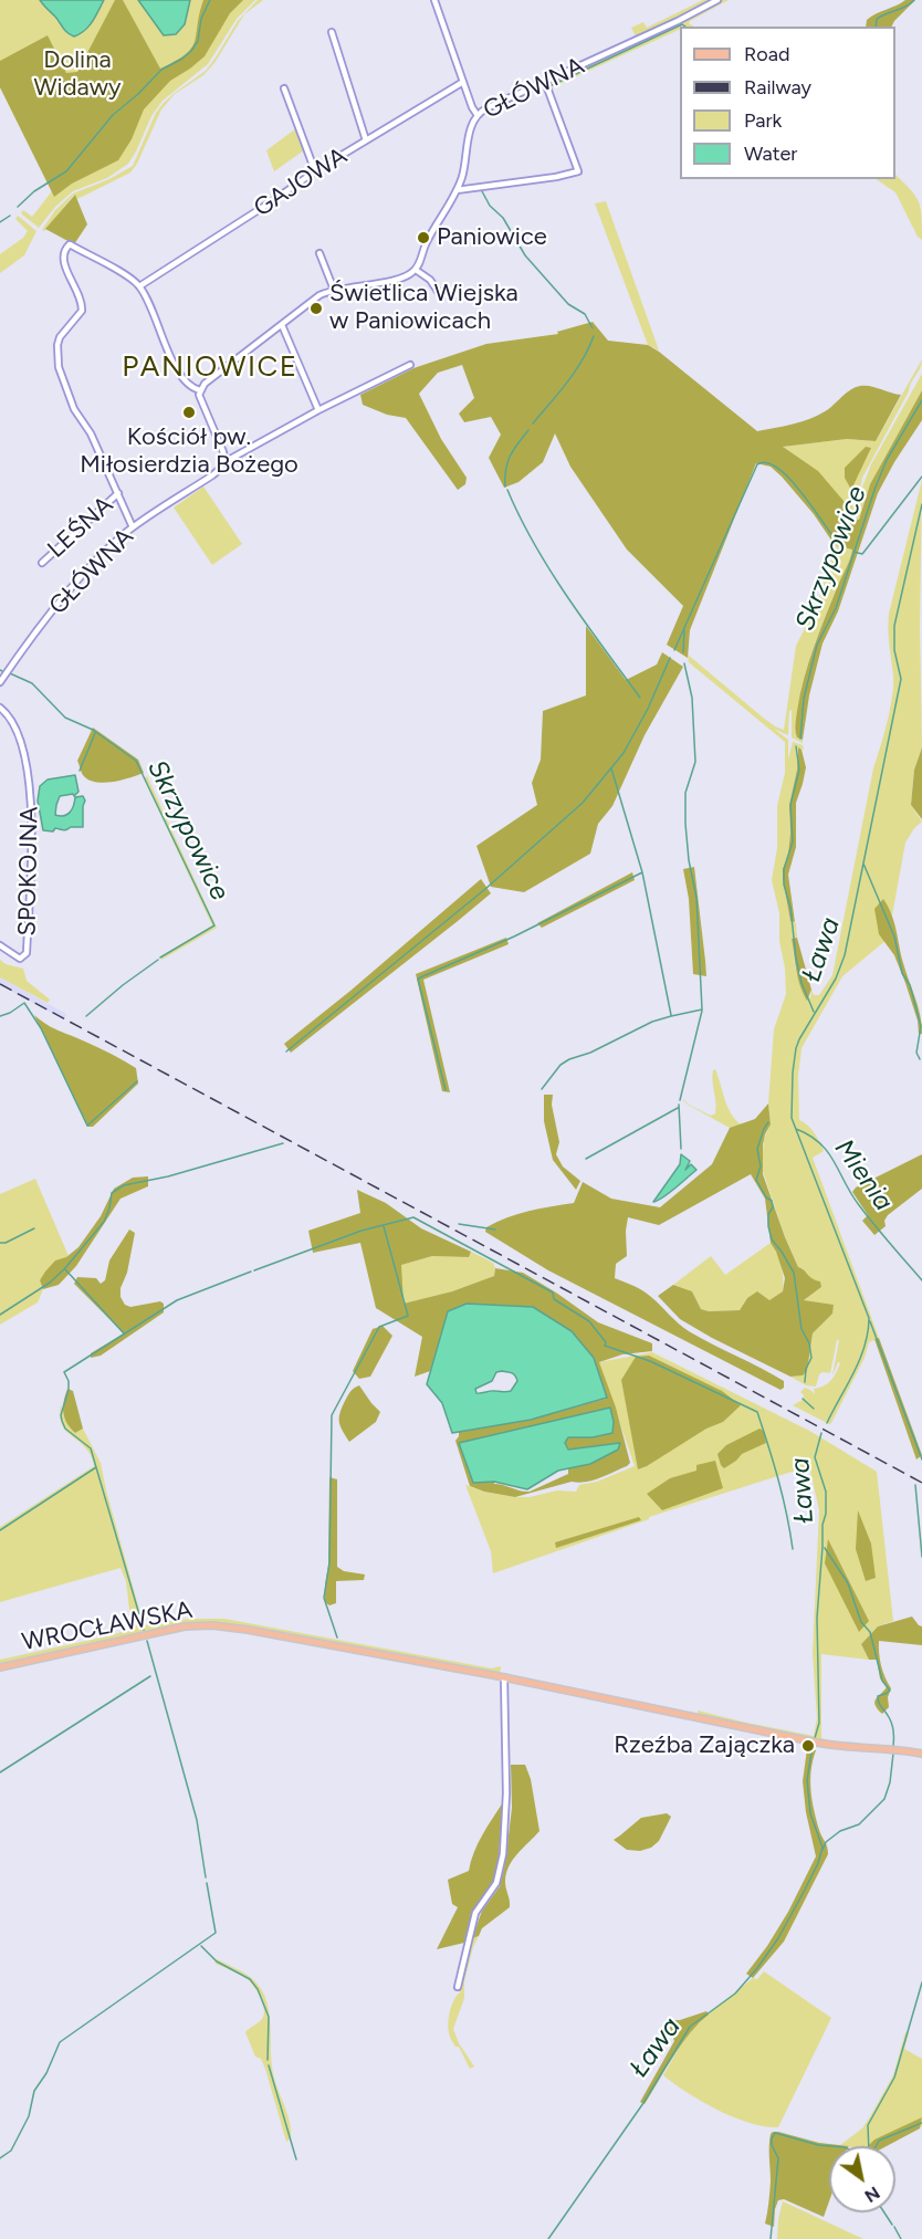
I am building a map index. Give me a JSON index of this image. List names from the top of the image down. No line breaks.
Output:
{"streets":{"main road":["WROCŁAWSKA"],"street":["GŁÓWNA","GAJOWA","LEŚNA","SPOKOJNA"]},"crossings":[["GŁÓWNA","LEŚNA"],["GAJOWA","LEŚNA"]],"districts":["PANIOWICE"],"water":["Skrzypowice","Ława","Mienia"],"parks":["Dolina Widawy"],"places":["Paniowice","Świetlica Wiejska w Paniowicach","Kościół pw. Miłosierdzia Bożego","Rzeźba Zajączka"],"legend":["Road","Railway","Park","Water"],"north":"bottom right"}
